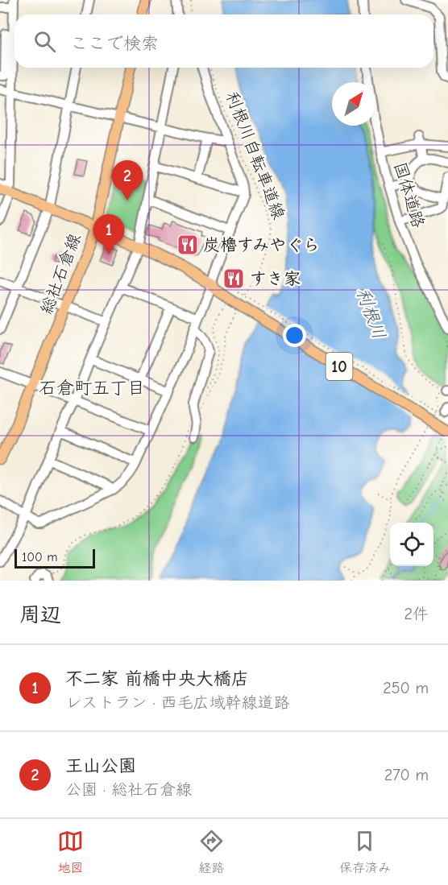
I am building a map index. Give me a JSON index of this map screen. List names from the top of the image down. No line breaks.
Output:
{"streets":{"main road":["総社石倉線","10"],"street":["国体道路"],"path":["利根川自転車道線"]},"crossings":[["利根川自転車道線","10"],["総社石倉線","10"]],"districts":["石倉町五丁目"],"water":["利根川"],"places":{"restaurant":["炭櫓すみやぐら","すき家"]},"scale_bar":"100 m","north":"top right","page":{"search":"ここで検索","pins":["2","1"],"scale":"100 m","heading":["周辺","2件"],"list":[{"mark":"1","name":"不二家 前橋中央大橋店","note":"レストラン · 西毛広域幹線道路","value":"250 m"},{"mark":"2","name":"王山公園","note":"公園 · 総社石倉線","value":"270 m"}],"nav":["地図","経路","保存済み"]}}
